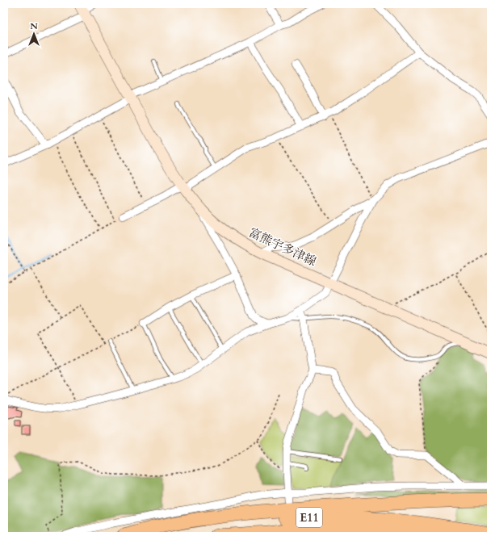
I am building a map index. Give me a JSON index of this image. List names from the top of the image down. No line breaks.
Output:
{"streets":{"highway":["E11"],"main road":["富熊宇多津線"]},"north":"top"}
